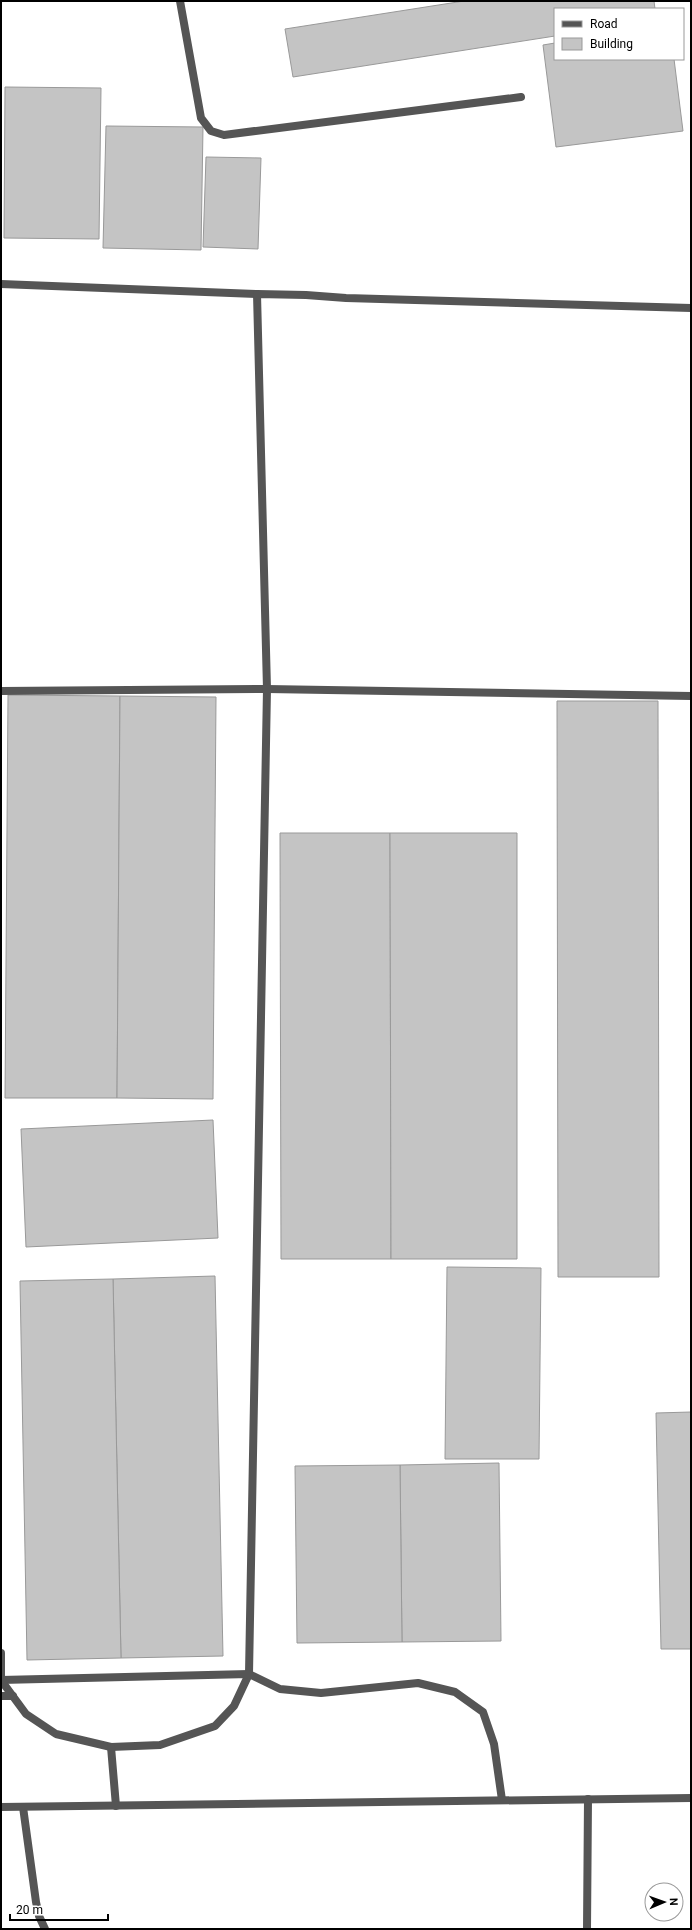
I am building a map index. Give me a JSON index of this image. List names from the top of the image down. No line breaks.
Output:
{"legend":["Road","Building"],"scale_bar":"20 m","north":"right"}
